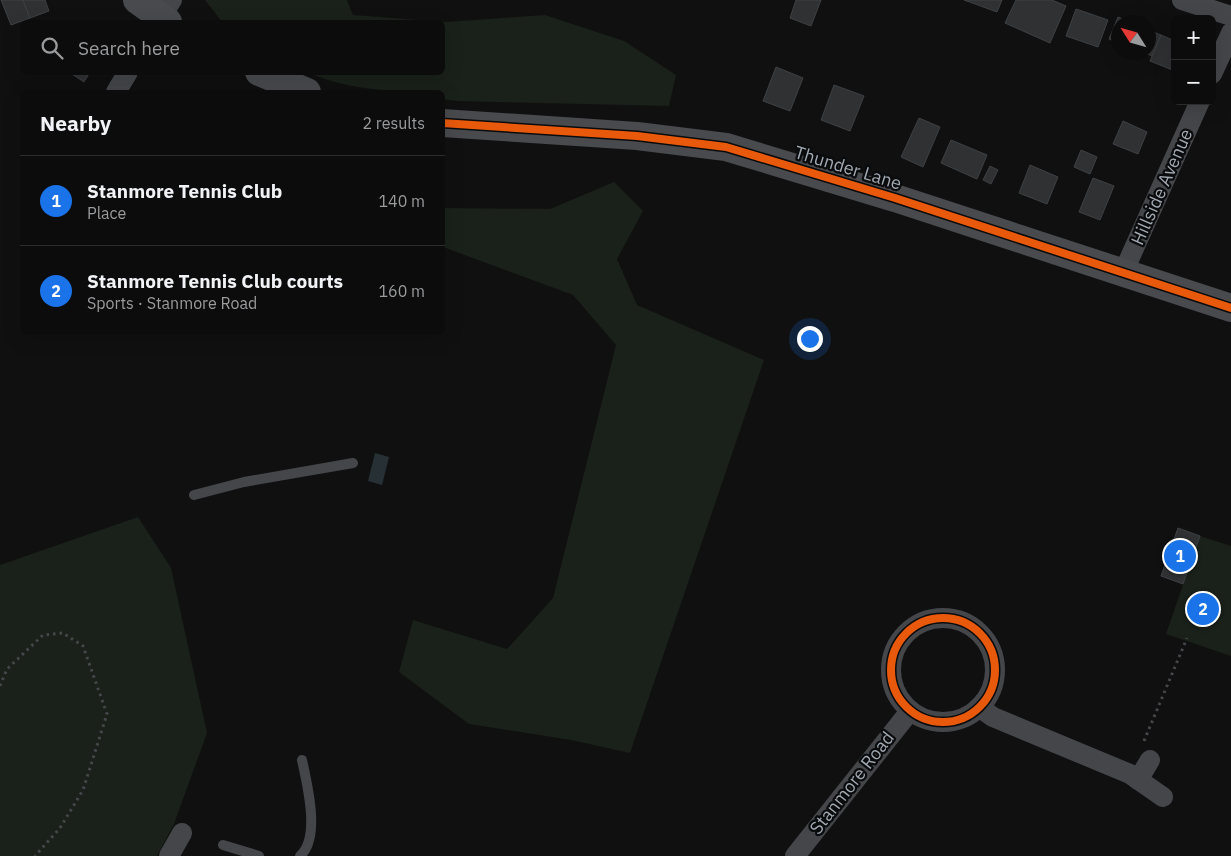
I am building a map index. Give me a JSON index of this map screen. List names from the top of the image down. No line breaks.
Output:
{"streets":{"street":["Thunder Lane","Hillside Avenue","Stanmore Road"]},"crossings":[["Thunder Lane","Hillside Avenue"]],"north":"top left","page":{"map_buttons":["+","−"],"search":"Search here","heading":["Nearby","2 results"],"list":[{"mark":"1","name":"Stanmore Tennis Club","note":"Place","value":"140 m"},{"mark":"2","name":"Stanmore Tennis Club courts","note":"Sports · Stanmore Road","value":"160 m"}],"pins":["1","2"]}}
